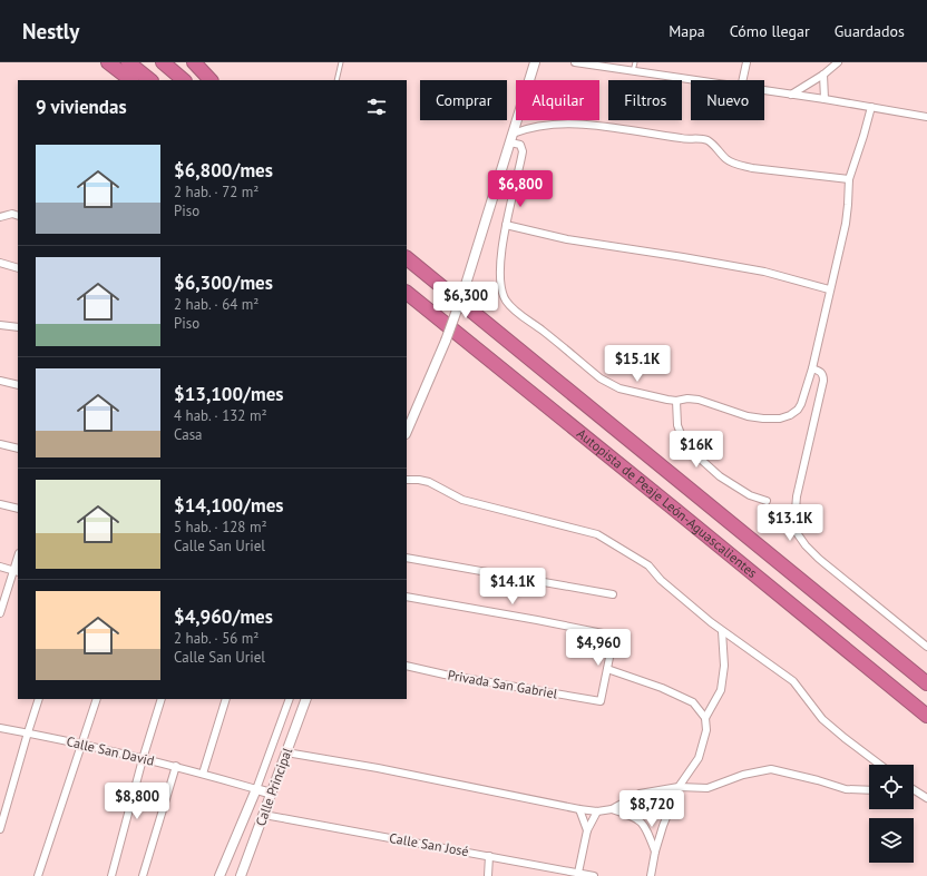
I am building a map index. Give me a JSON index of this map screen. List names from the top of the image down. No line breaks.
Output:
{"streets":{"highway":["Autopista de Peaje León-Aguascalientes"],"street":["Privada San Gabriel","Calle San David","Calle Principal","Calle San José"]},"crossings":[["Calle San David","Calle Principal"],["Calle Principal","Calle San José"]],"page":{"header":"Nestly","nav":["Mapa","Cómo llegar","Guardados"],"chip":["Comprar","Alquilar","Filtros","Nuevo"],"heading":"9 viviendas","list":[{"name":"$6,800/mes","note":"2 hab. · 72 m² · Piso"},{"name":"$6,300/mes","note":"2 hab. · 64 m² · Piso"},{"name":"$13,100/mes","note":"4 hab. · 132 m² · Casa"},{"name":"$14,100/mes","note":"5 hab. · 128 m² · Calle San Uriel"},{"name":"$4,960/mes","note":"2 hab. · 56 m² · Calle San Uriel"}],"price":["$6,800","$6,300","$15.1K","$16K","$13.1K","$14.1K","$4,960","$8,800","$8,720"]}}
